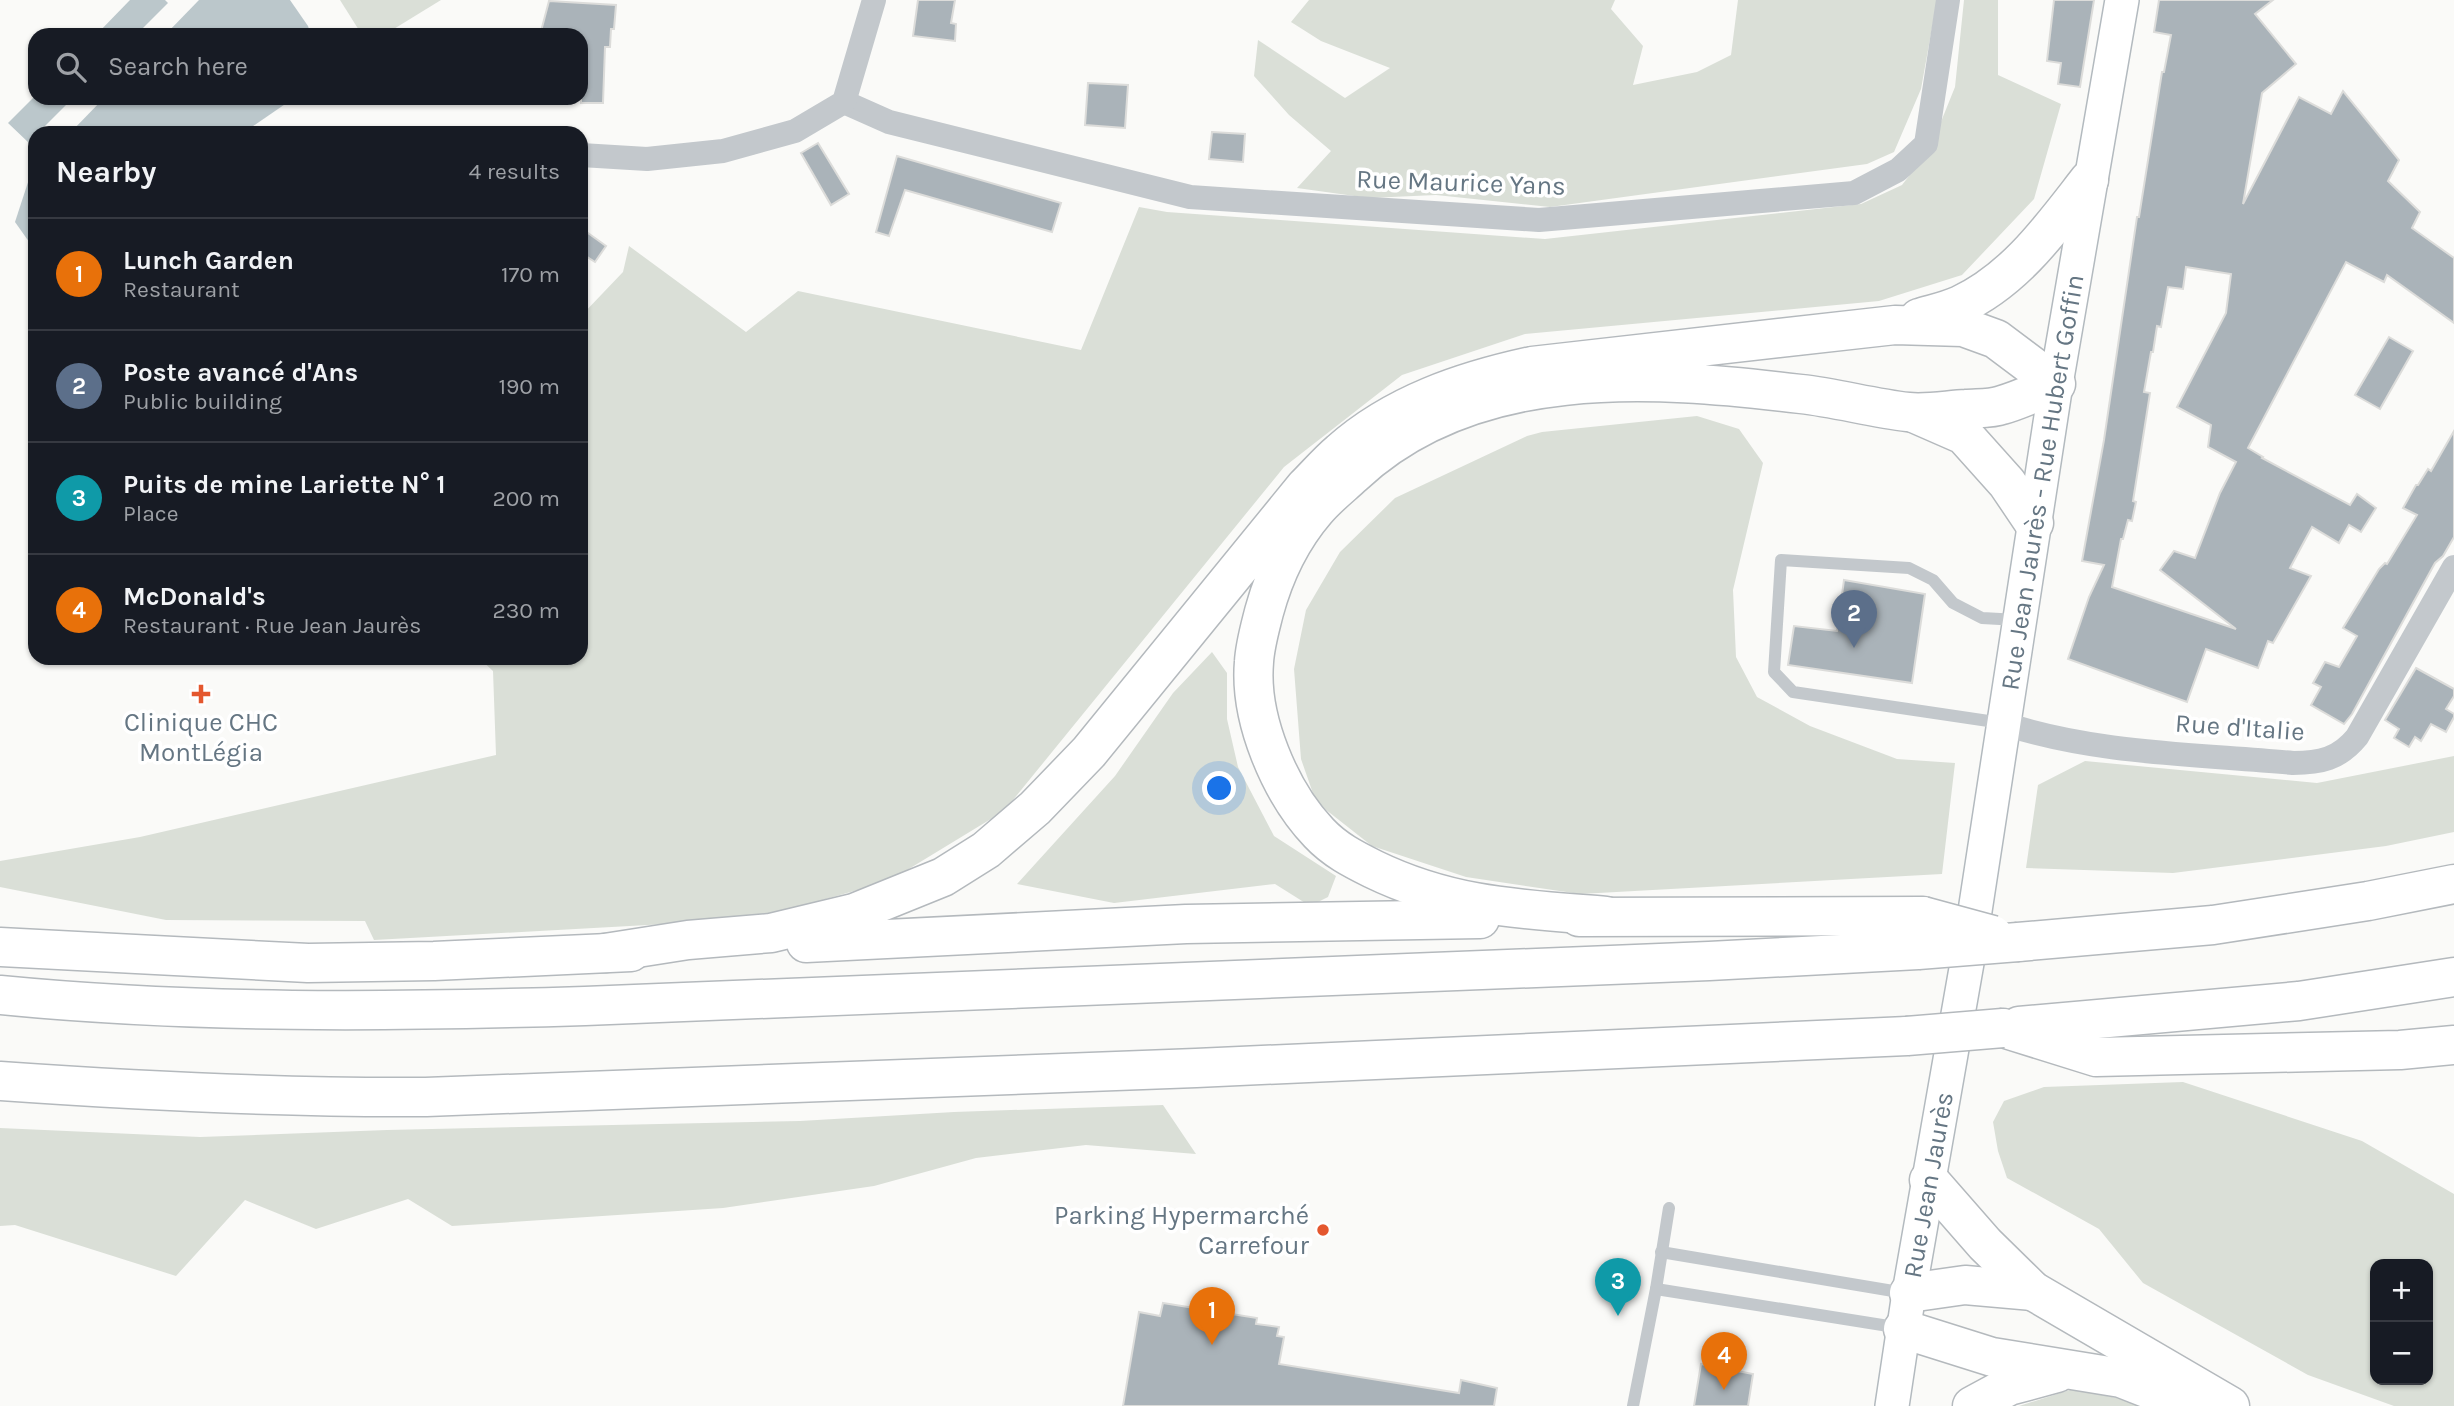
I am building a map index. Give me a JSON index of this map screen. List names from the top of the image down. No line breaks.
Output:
{"streets":{"main road":["Rue Jean Jaurès - Rue Hubert Goffin","Rue Jean Jaurès"],"street":["Rue Maurice Yans","Rue d'Italie"]},"crossings":[["Rue Jean Jaurès - Rue Hubert Goffin","Rue d'Italie"],["Rue Jean Jaurès - Rue Hubert Goffin","Rue Jean Jaurès"]],"places":{"health":["Clinique CHC MontLégia"],"other":["Parking Hypermarché Carrefour"]},"page":{"search":"Search here","heading":["Nearby","4 results"],"list":[{"mark":"1","name":"Lunch Garden","note":"Restaurant","value":"170 m"},{"mark":"2","name":"Poste avancé d'Ans","note":"Public building","value":"190 m"},{"mark":"3","name":"Puits de mine Lariette N° 1","note":"Place","value":"200 m"},{"mark":"4","name":"McDonald's","note":"Restaurant · Rue Jean Jaurès","value":"230 m"}],"pins":["2","3","1","4"],"map_buttons":["+","−"]}}
